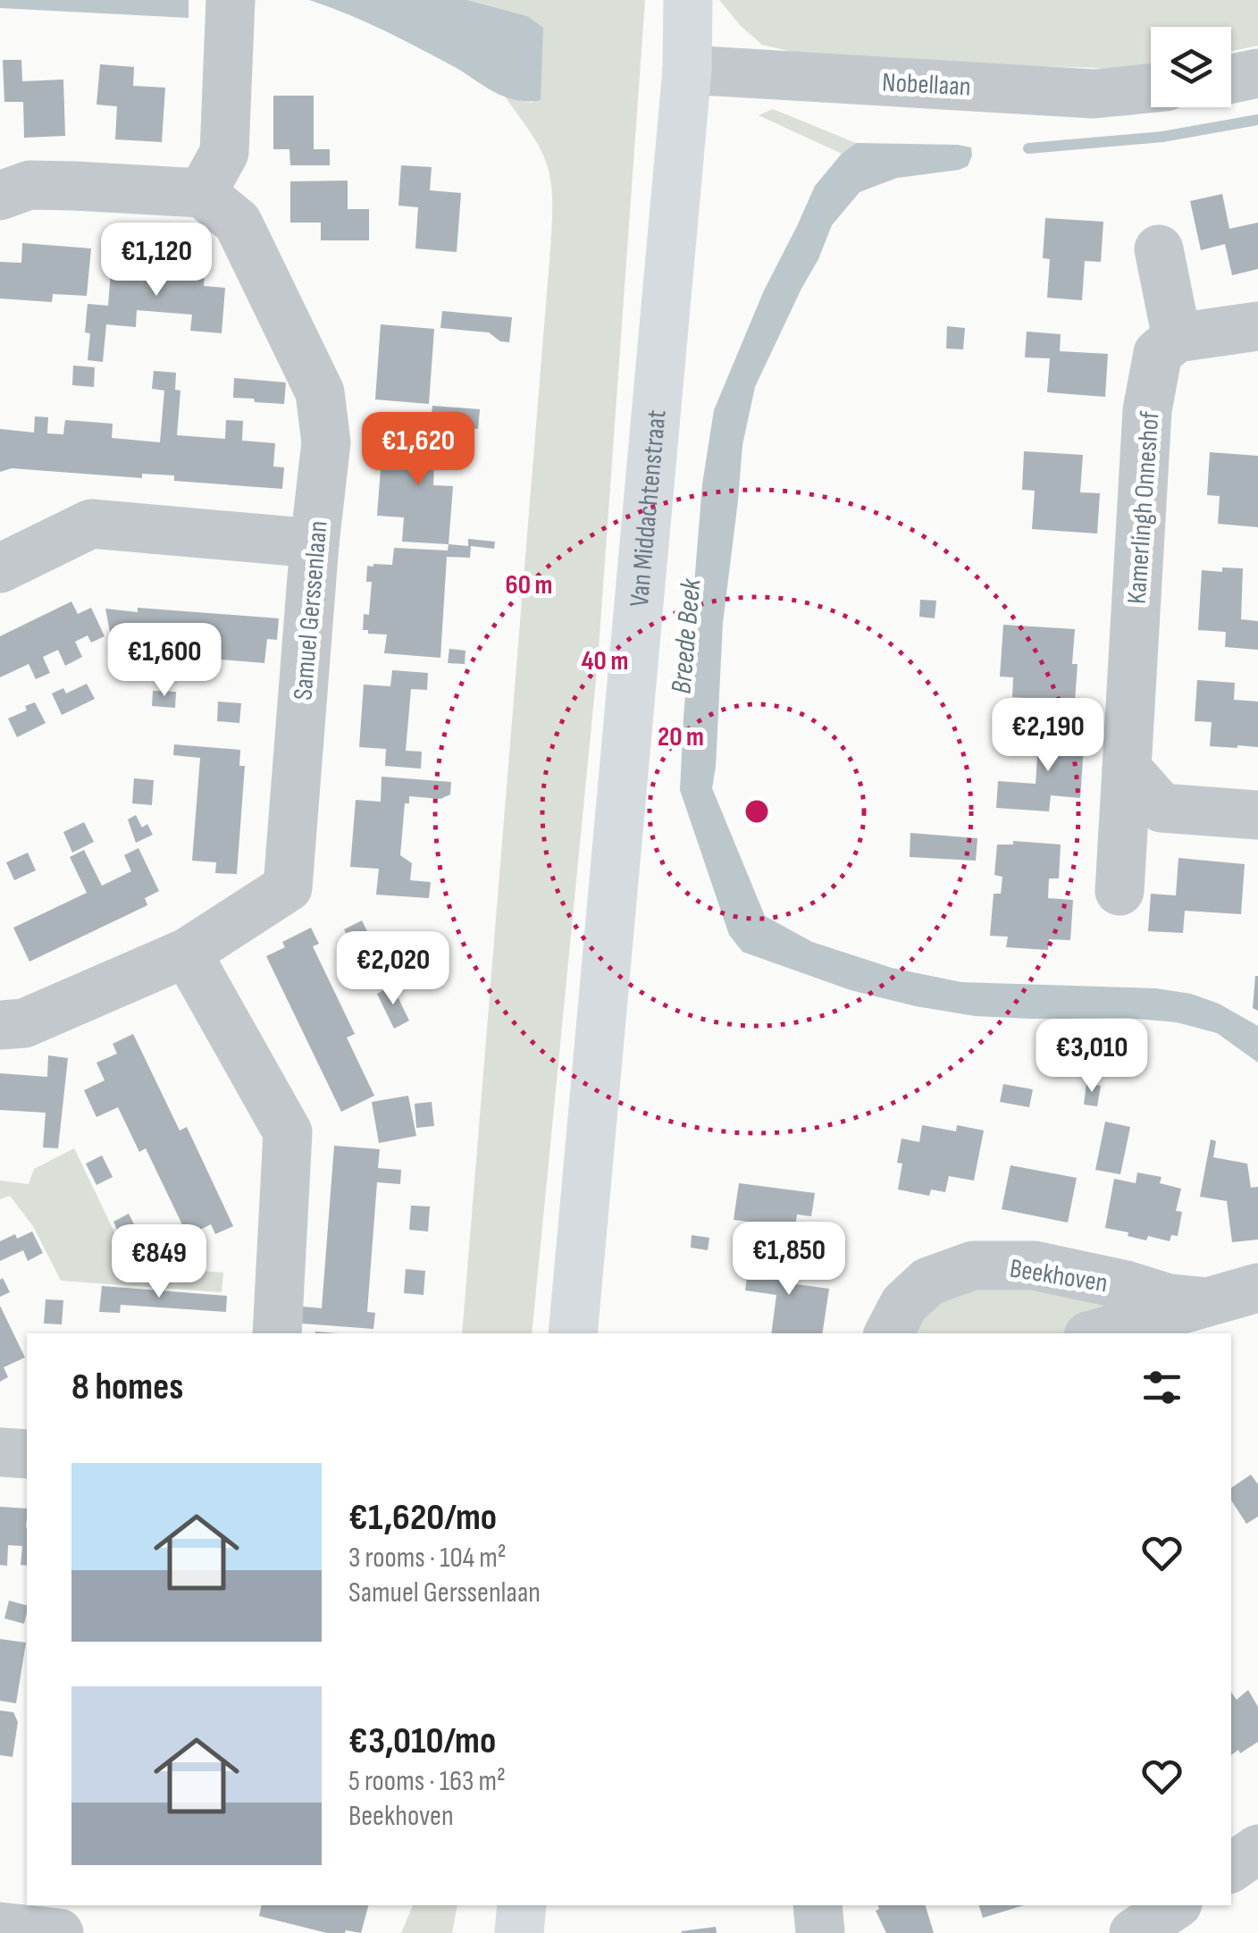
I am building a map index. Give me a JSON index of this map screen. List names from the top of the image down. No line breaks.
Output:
{"streets":{"main road":["Van Middachtenstraat"],"street":["Nobellaan","Kamerlingh Onneshof","Samuel Gerssenlaan","Beekhoven"]},"crossings":[["Nobellaan","Van Middachtenstraat"]],"water":["Breede Beek"],"page":{"price":["€1,120","€1,620","€1,600","€2,190","€2,020","€3,010","€1,850","€849"],"heading":"8 homes","list":[{"name":"€1,620/mo","note":"3 rooms · 104 m² · Samuel Gerssenlaan"},{"name":"€3,010/mo","note":"5 rooms · 163 m² · Beekhoven"}]},"rings":["60 m","40 m","20 m"]}
